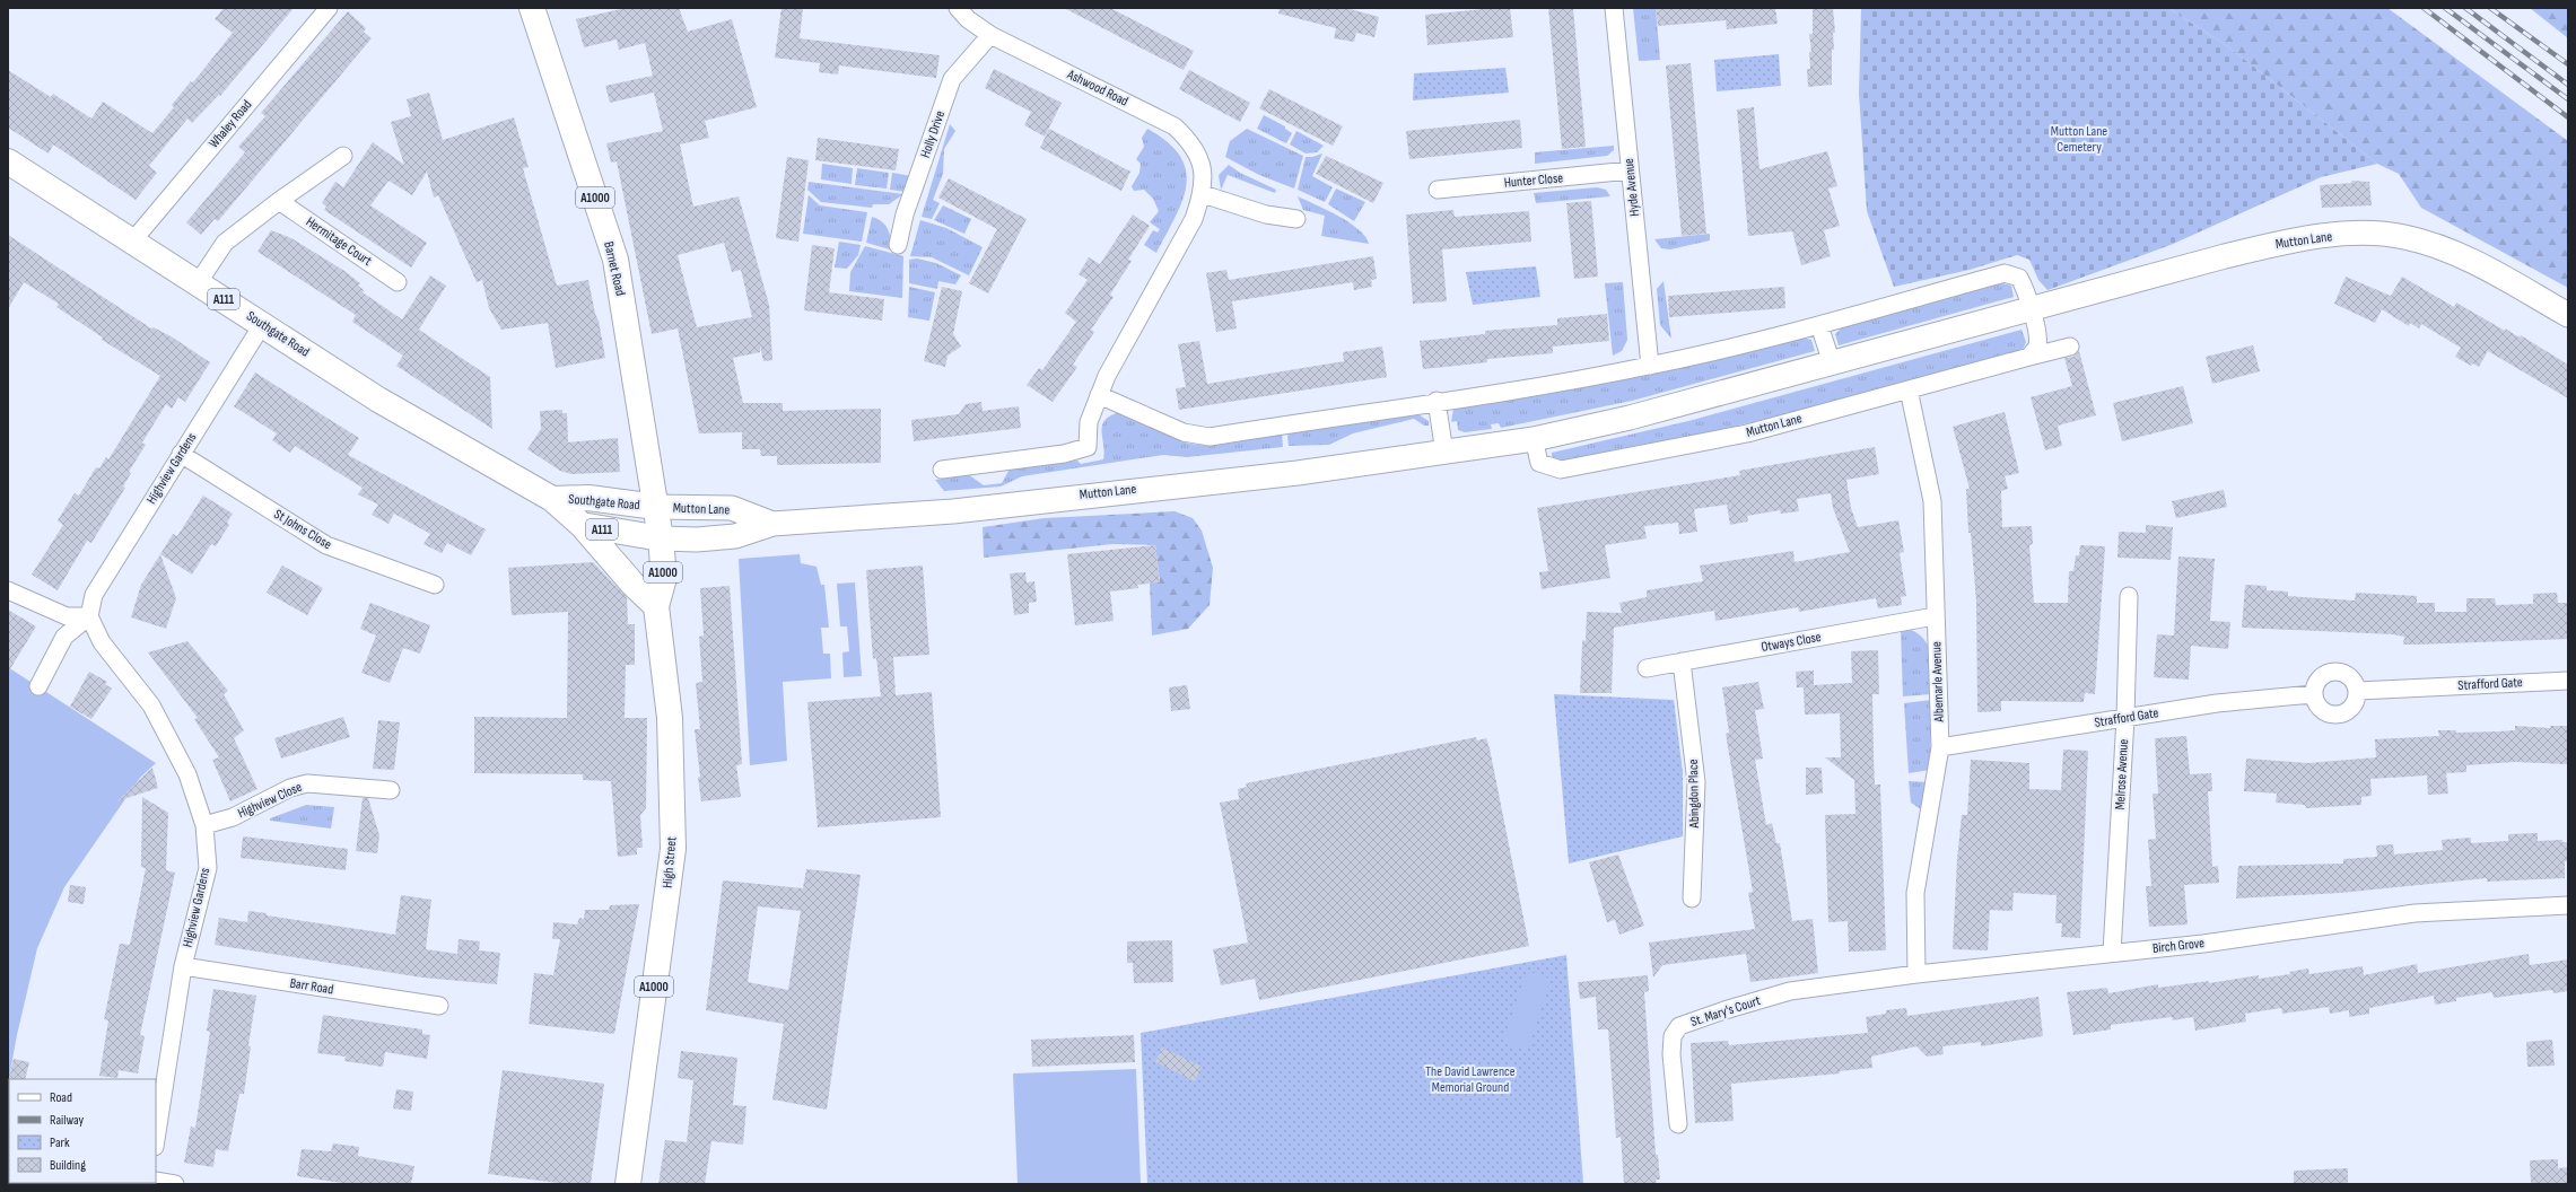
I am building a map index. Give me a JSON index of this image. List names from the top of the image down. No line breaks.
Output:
{"streets":{"main road":["A1000","Mutton Lane","Barnet Road","A111","Southgate Road","High Street"],"street":["Ashwood Road","Whaley Road","Holly Drive","Hunter Close","Hyde Avenue","Hermitage Court","Highview Gardens","St Johns Close","Otways Close","Albemarle Avenue","Strafford Gate","Melrose Avenue","Abingdon Place","Highview Close","Birch Grove","Barr Road","St. Mary's Court"]},"crossings":[["Ashwood Road","Holly Drive"],["Whaley Road","Southgate Road"],["Hunter Close","Hyde Avenue"],["Mutton Lane","Barnet Road"],["Mutton Lane","Southgate Road"],["Mutton Lane","Albemarle Avenue"],["Mutton Lane","High Street"],["Barnet Road","Southgate Road"],["Barnet Road","High Street"],["Southgate Road","Highview Gardens"],["Southgate Road","High Street"],["Highview Gardens","St Johns Close"],["Highview Gardens","Highview Close"],["Highview Gardens","Barr Road"],["Otways Close","Albemarle Avenue"],["Otways Close","Abingdon Place"],["Albemarle Avenue","Strafford Gate"],["Albemarle Avenue","Birch Grove"],["Strafford Gate","Melrose Avenue"],["Melrose Avenue","Birch Grove"],["Birch Grove","St. Mary's Court"]],"parks":["Mutton Lane Cemetery","The David Lawrence Memorial Ground"],"legend":["Road","Railway","Park","Building"]}
